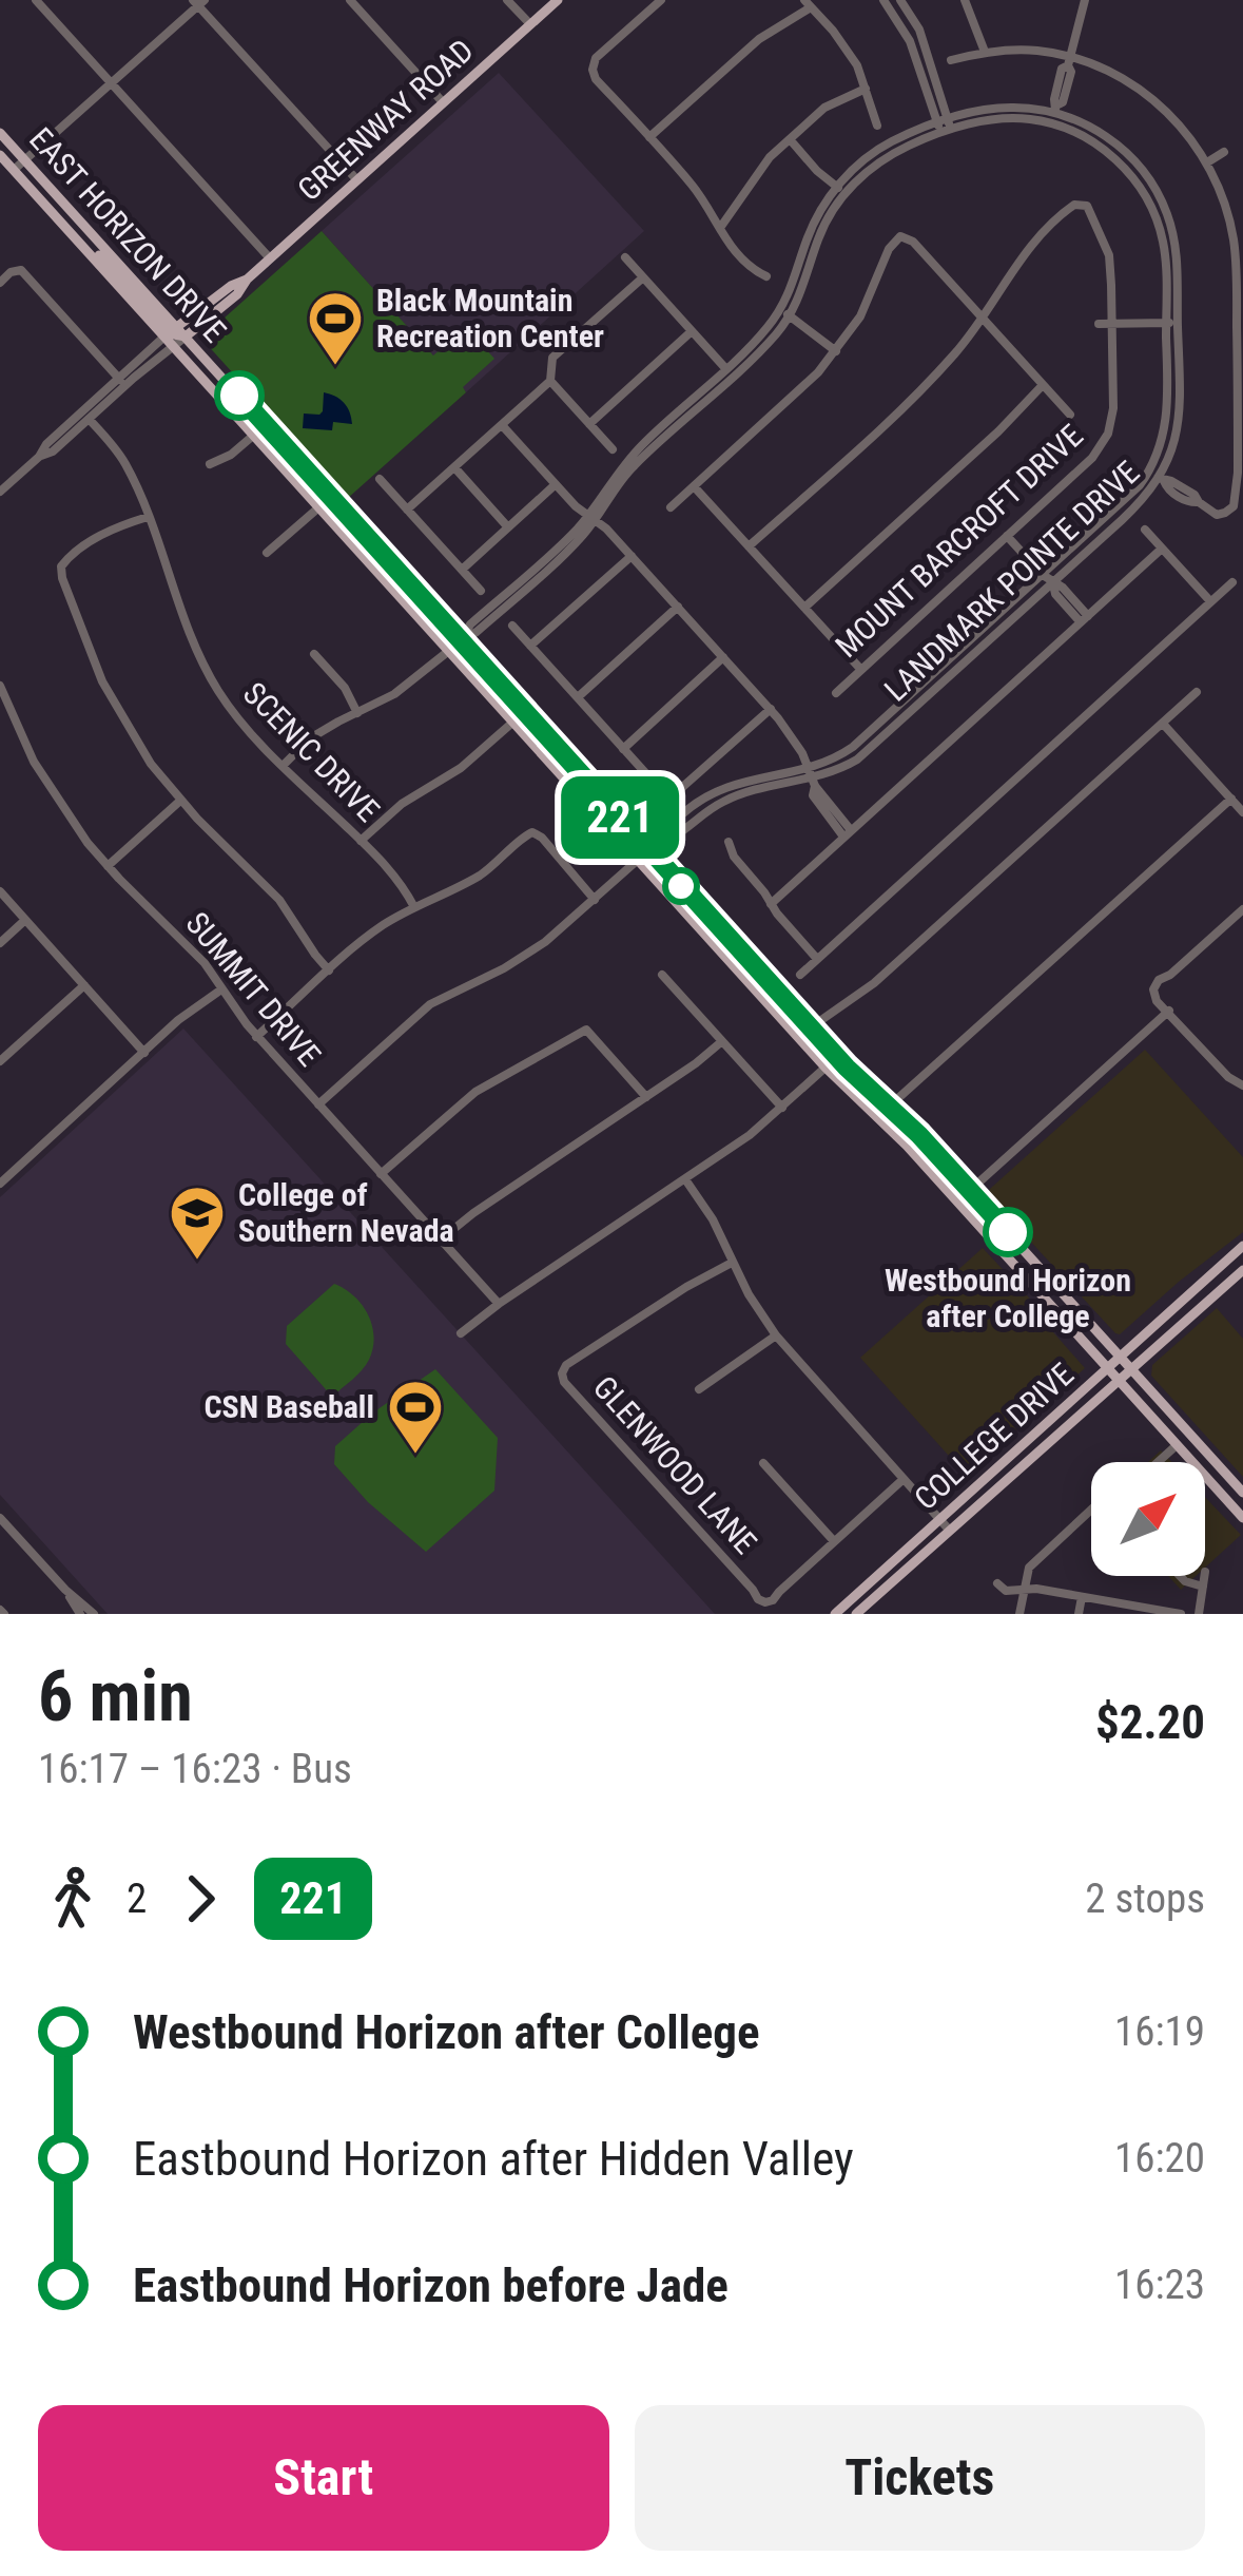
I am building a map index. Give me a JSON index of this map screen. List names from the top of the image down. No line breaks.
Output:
{"streets":{"main road":["GREENWAY ROAD","EAST HORIZON DRIVE","COLLEGE DRIVE"],"street":["MOUNT BARCROFT DRIVE","LANDMARK POINTE DRIVE","SCENIC DRIVE","SUMMIT DRIVE","GLENWOOD LANE"]},"crossings":[["GREENWAY ROAD","EAST HORIZON DRIVE"],["GREENWAY ROAD","SCENIC DRIVE"],["EAST HORIZON DRIVE","LANDMARK POINTE DRIVE"],["EAST HORIZON DRIVE","COLLEGE DRIVE"],["LANDMARK POINTE DRIVE","SCENIC DRIVE"],["LANDMARK POINTE DRIVE","SUMMIT DRIVE"]],"places":{"sports":["Black Mountain Recreation Center","CSN Baseball"],"other":["Westbound Horizon after College"],"school or university":["College of Southern Nevada"]},"lines":["bus line 221"],"north":"top right","page":{"on_map":"221","heading":["6 min","16:17 – 16:23 · Bus","$2.20"],"legs":["2","221","2 stops"],"list":[{"name":"Westbound Horizon after College","value":"16:19"},{"name":"Eastbound Horizon after Hidden Valley","value":"16:20"},{"name":"Eastbound Horizon before Jade","value":"16:23"}],"buttons":["Start","Tickets"]}}
